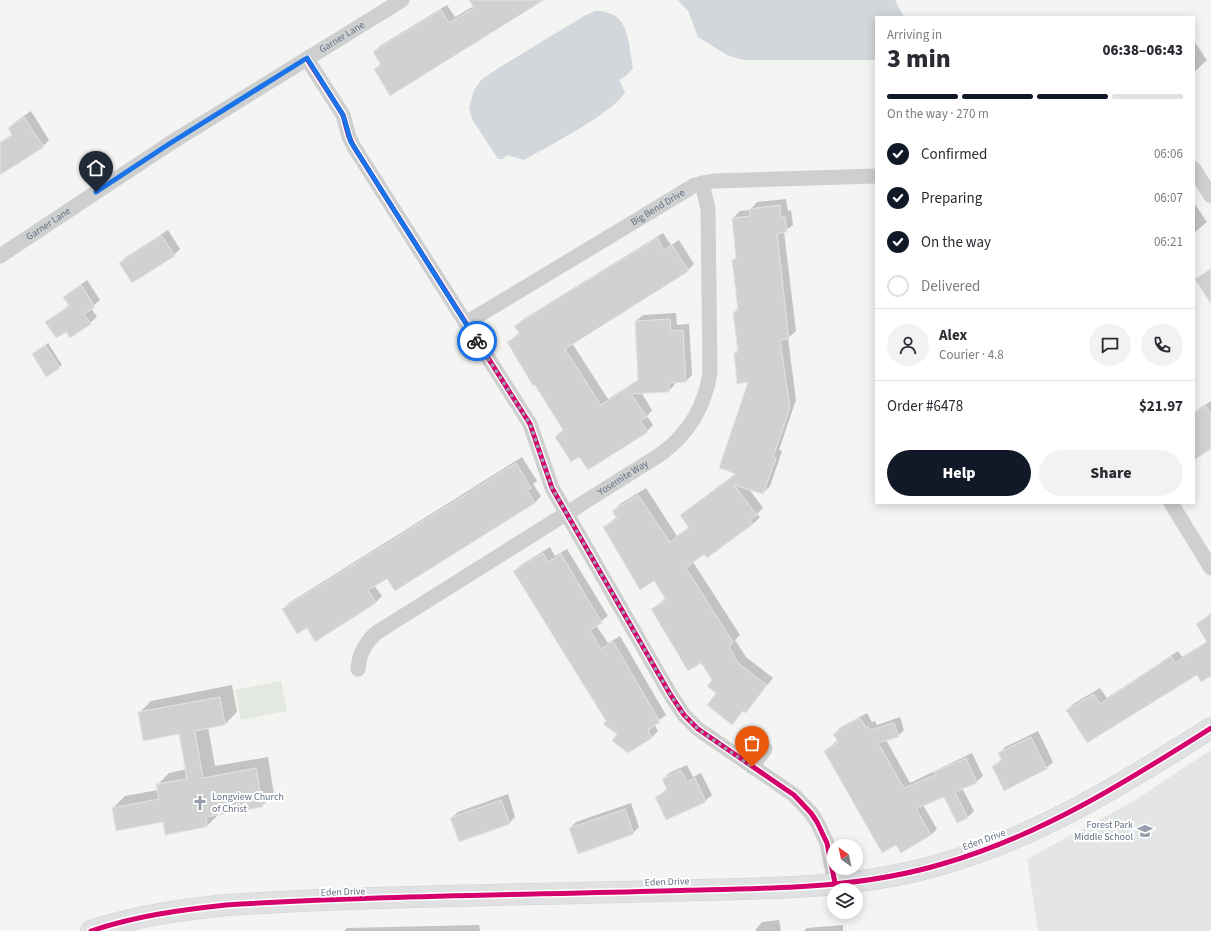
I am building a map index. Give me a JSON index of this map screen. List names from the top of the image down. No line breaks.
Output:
{"streets":{"street":["Garner Lane","Big Bend Drive","Yosemite Way","Eden Drive"]},"crossings":[["Big Bend Drive","Yosemite Way"]],"places":{"church":["Longview Church of Christ"],"school or university":["Forest Park Middle School"]},"north":"top left","page":{"heading":["3 min","Arriving in","06:38–06:43"],"panel":["Alex","Courier · 4.8","Order #6478","$21.97"],"bar":"On the way · 270 m","list":[["Confirmed","06:06"],["Preparing","06:07"],["On the way","06:21"],"Delivered"],"buttons":["Help","Share"]}}
